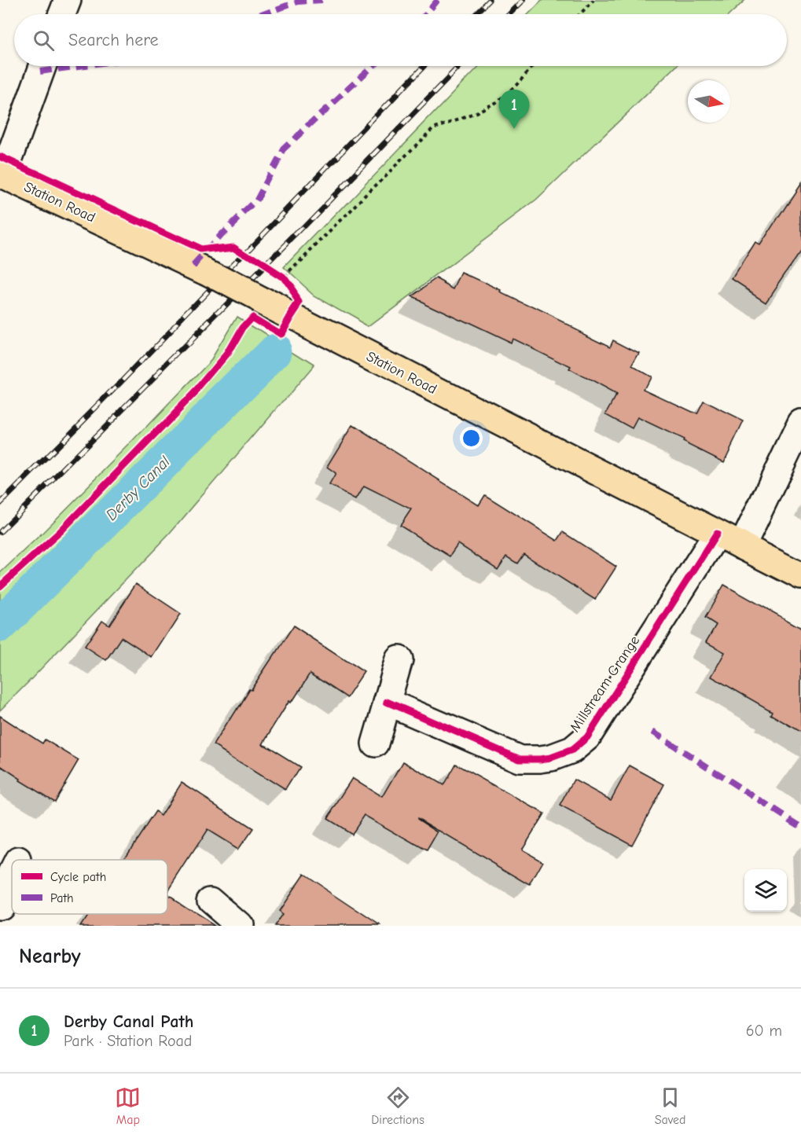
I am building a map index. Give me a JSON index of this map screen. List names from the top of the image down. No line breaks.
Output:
{"streets":{"main road":["Station Road"],"street":["Millstream Grange"]},"crossings":[["Station Road","Millstream Grange"]],"water":["Derby Canal"],"legend":["Cycle path","Path"],"north":"right","page":{"search":"Search here","pins":"1","heading":"Nearby","list":[{"mark":"1","name":"Derby Canal Path","note":"Park · Station Road","value":"60 m"}],"nav":["Map","Directions","Saved"]}}
